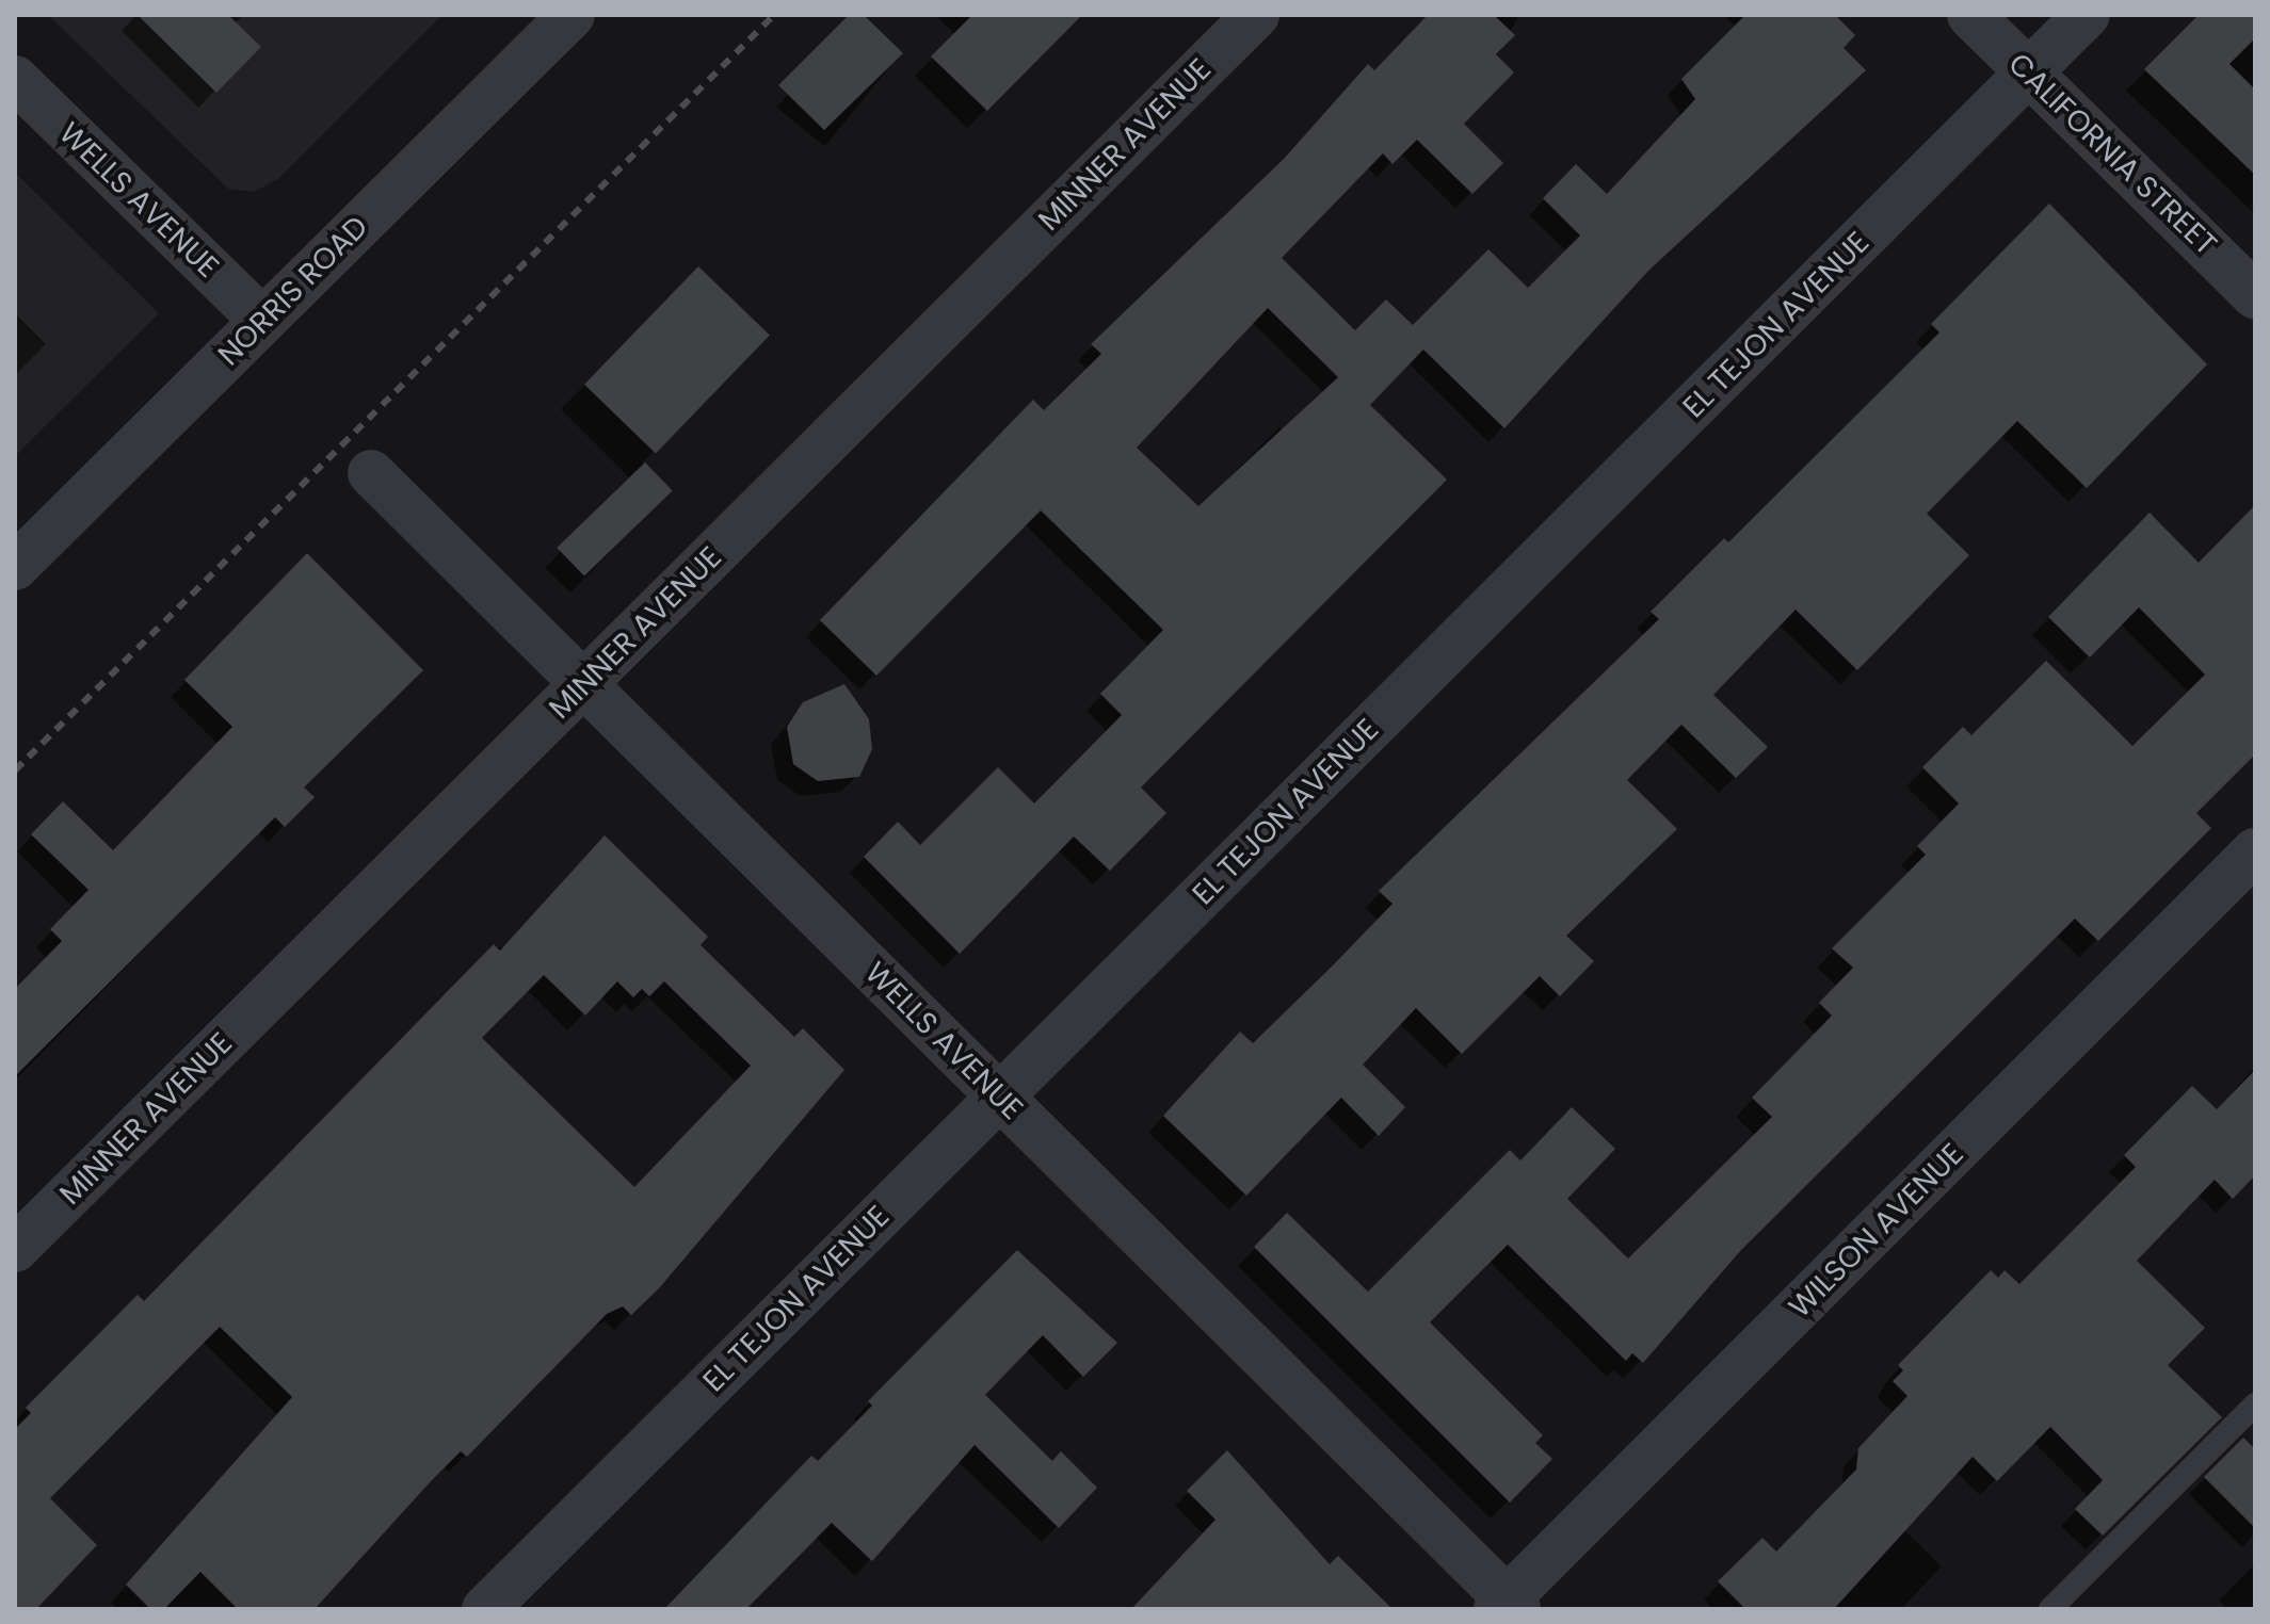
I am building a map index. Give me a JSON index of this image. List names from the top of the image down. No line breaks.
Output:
{"streets":{"street":["MINNER AVENUE","CALIFORNIA STREET","WELLS AVENUE","NORRIS ROAD","EL TEJON AVENUE","WILSON AVENUE"]},"crossings":[["MINNER AVENUE","WELLS AVENUE"],["CALIFORNIA STREET","EL TEJON AVENUE"],["WELLS AVENUE","NORRIS ROAD"],["WELLS AVENUE","EL TEJON AVENUE"],["WELLS AVENUE","WILSON AVENUE"]]}
